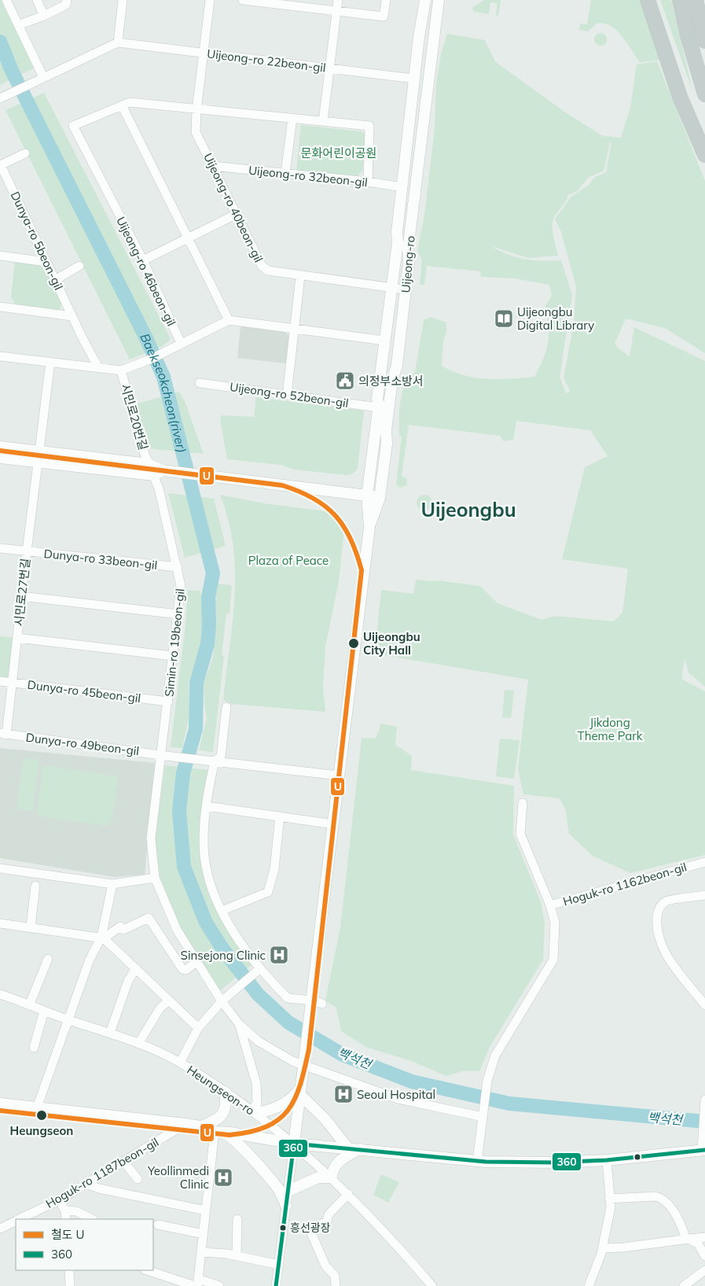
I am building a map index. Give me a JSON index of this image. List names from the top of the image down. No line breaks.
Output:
{"streets":{"street":["Uijeong-ro 22beon-gil","Uijeong-ro 32beon-gil","Uijeong-ro 40beon-gil","Dunya-ro 5beon-gil","Uijeong-ro","Uijeong-ro 46beon-gil","Uijeong-ro 52beon-gil","시민로20번길","Dunya-ro 33beon-gil","시민로27번길","Simin-ro 19beon-gil","Dunya-ro 45beon-gil","Dunya-ro 49beon-gil","Hoguk-ro 1162beon-gil","Heungseon-ro","Hoguk-ro 1187beon-gil"]},"crossings":[["Uijeong-ro 22beon-gil","Uijeong-ro 40beon-gil"],["Uijeong-ro 22beon-gil","Uijeong-ro"],["Uijeong-ro 32beon-gil","Uijeong-ro 40beon-gil"],["Uijeong-ro 32beon-gil","Uijeong-ro"],["Uijeong-ro 32beon-gil","Uijeong-ro 46beon-gil"],["Uijeong-ro 40beon-gil","Uijeong-ro"],["Uijeong-ro 40beon-gil","Uijeong-ro 46beon-gil"],["Uijeong-ro","Uijeong-ro 52beon-gil"],["Uijeong-ro","Dunya-ro 49beon-gil"],["Dunya-ro 33beon-gil","시민로27번길"],["Dunya-ro 33beon-gil","Simin-ro 19beon-gil"],["시민로27번길","Dunya-ro 45beon-gil"],["시민로27번길","Dunya-ro 49beon-gil"],["Simin-ro 19beon-gil","Dunya-ro 45beon-gil"],["Simin-ro 19beon-gil","Dunya-ro 49beon-gil"]],"districts":["Uijeongbu"],"water":["Baekseokcheon(river)","백석천"],"parks":["문화어린이공원","Plaza of Peace","Jikdong Theme Park"],"places":{"library":["Uijeongbu Digital Library"],"public building":["의정부소방서"],"other":["Uijeongbu City Hall","Heungseon","흥선광장"],"hospital":["Sinsejong Clinic","Seoul Hospital","Yeollinmedi Clinic"]},"lines":["rail line U","transit line 360"],"legend":["철도 U","360"]}
